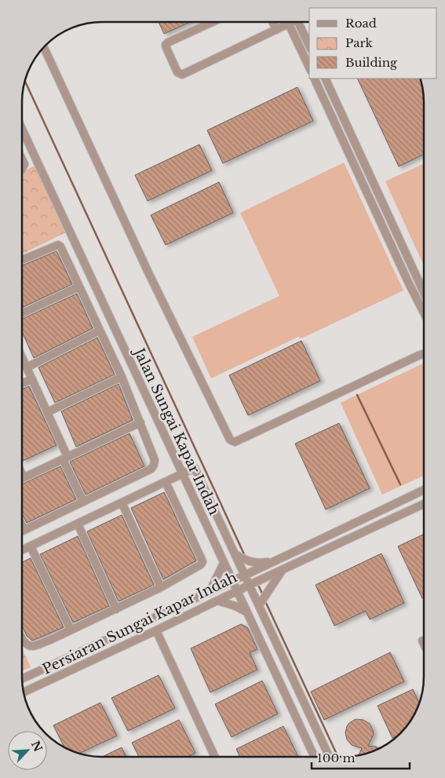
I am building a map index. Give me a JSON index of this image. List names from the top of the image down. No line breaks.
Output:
{"streets":{"street":["Jalan Sungai Kapar Indah","Persiaran Sungai Kapar Indah"]},"crossings":[["Jalan Sungai Kapar Indah","Persiaran Sungai Kapar Indah"]],"legend":["Road","Park","Building"],"scale_bar":"100 m","north":"top right"}
